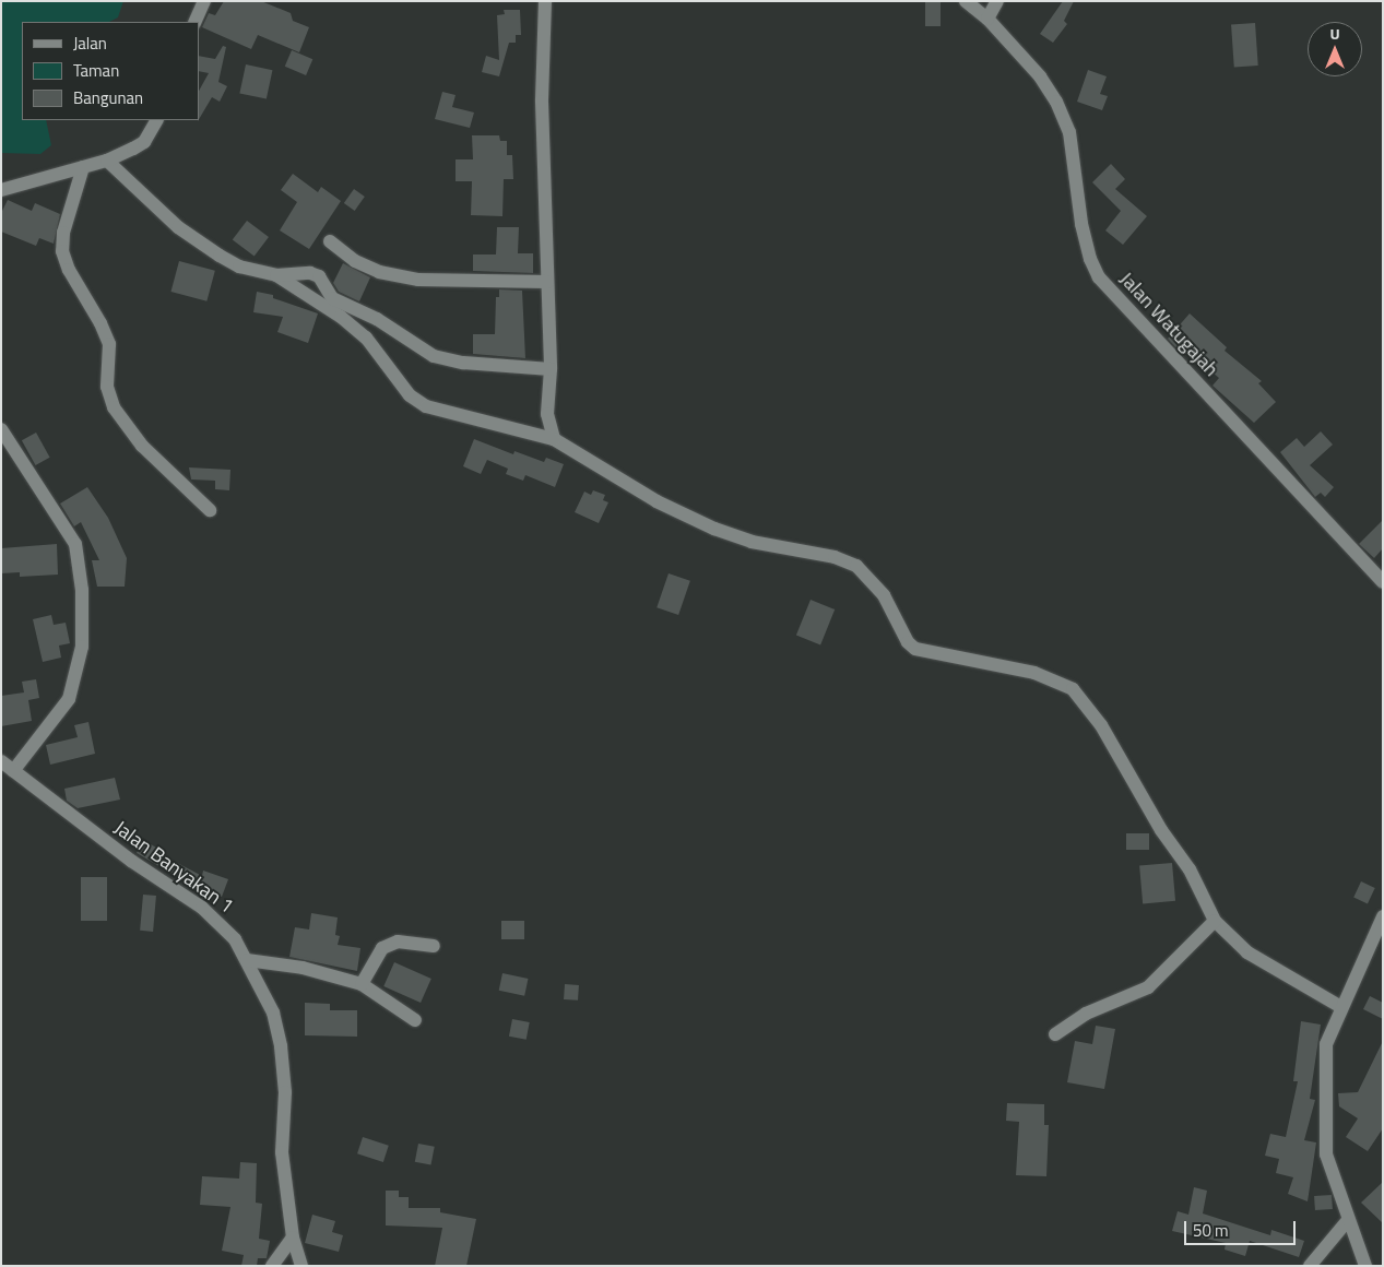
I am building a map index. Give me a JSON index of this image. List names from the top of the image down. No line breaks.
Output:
{"streets":{"street":["Jalan Watugajah","Jalan Banyakan 1"]},"legend":["Jalan","Taman","Bangunan"],"scale_bar":"50 m","north":"top"}
